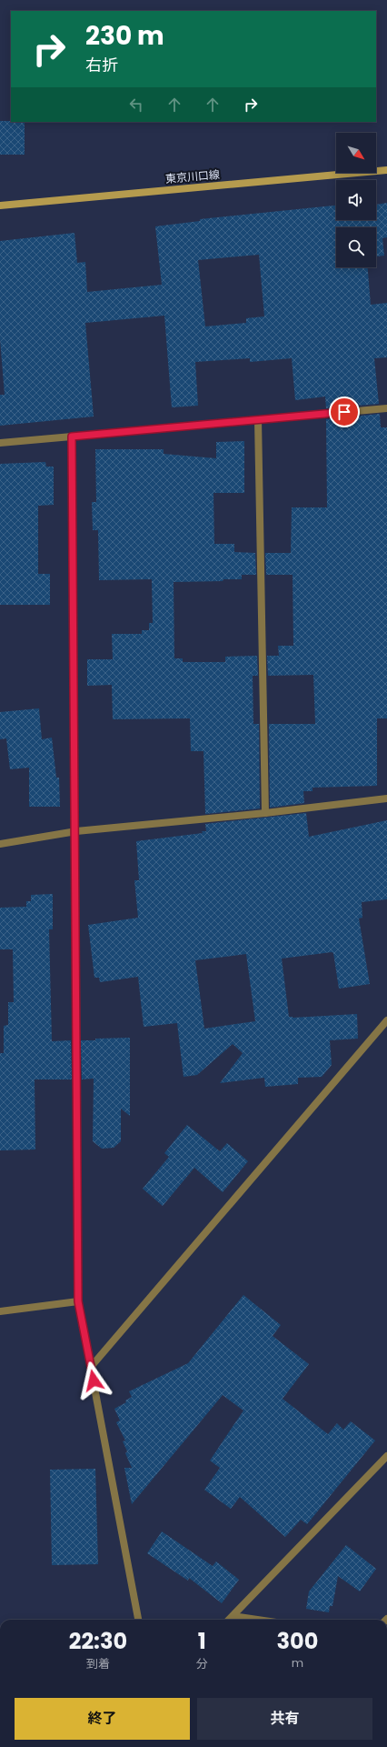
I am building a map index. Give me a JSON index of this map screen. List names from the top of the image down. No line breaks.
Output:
{"streets":{"main road":["東京川口線"]},"north":"bottom right","page":{"turn":["230 m","右折"],"eta":["22:30","到着","1","分","300","m"],"buttons":["終了","共有"]}}
